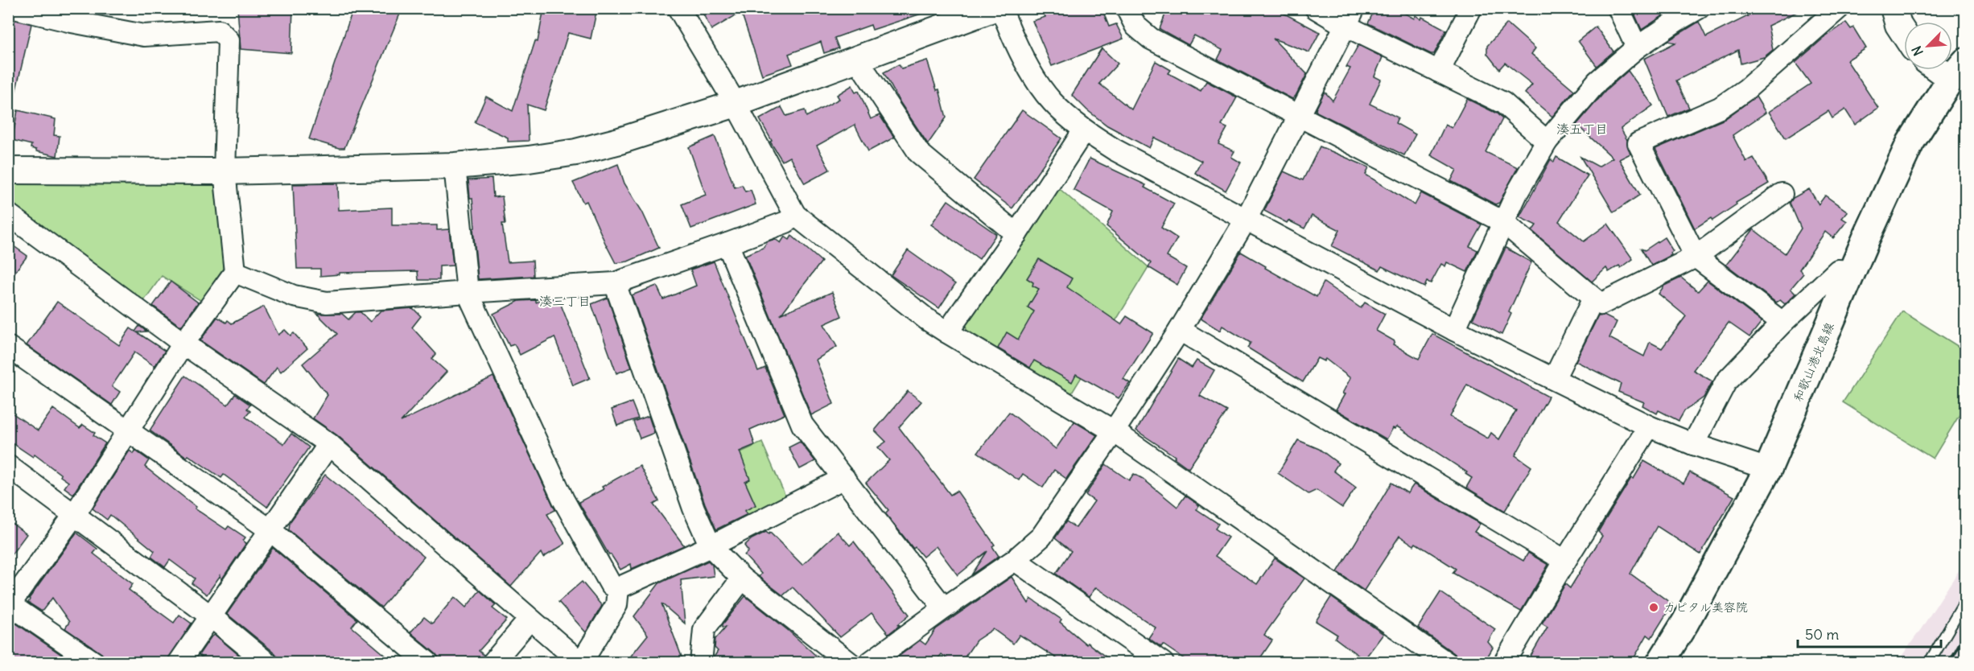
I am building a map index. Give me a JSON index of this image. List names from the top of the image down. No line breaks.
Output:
{"streets":{"main road":["和歌山港北島線"]},"districts":["湊五丁目","湊三丁目"],"places":["カピタル美容院"],"scale_bar":"50 m","north":"bottom left"}
